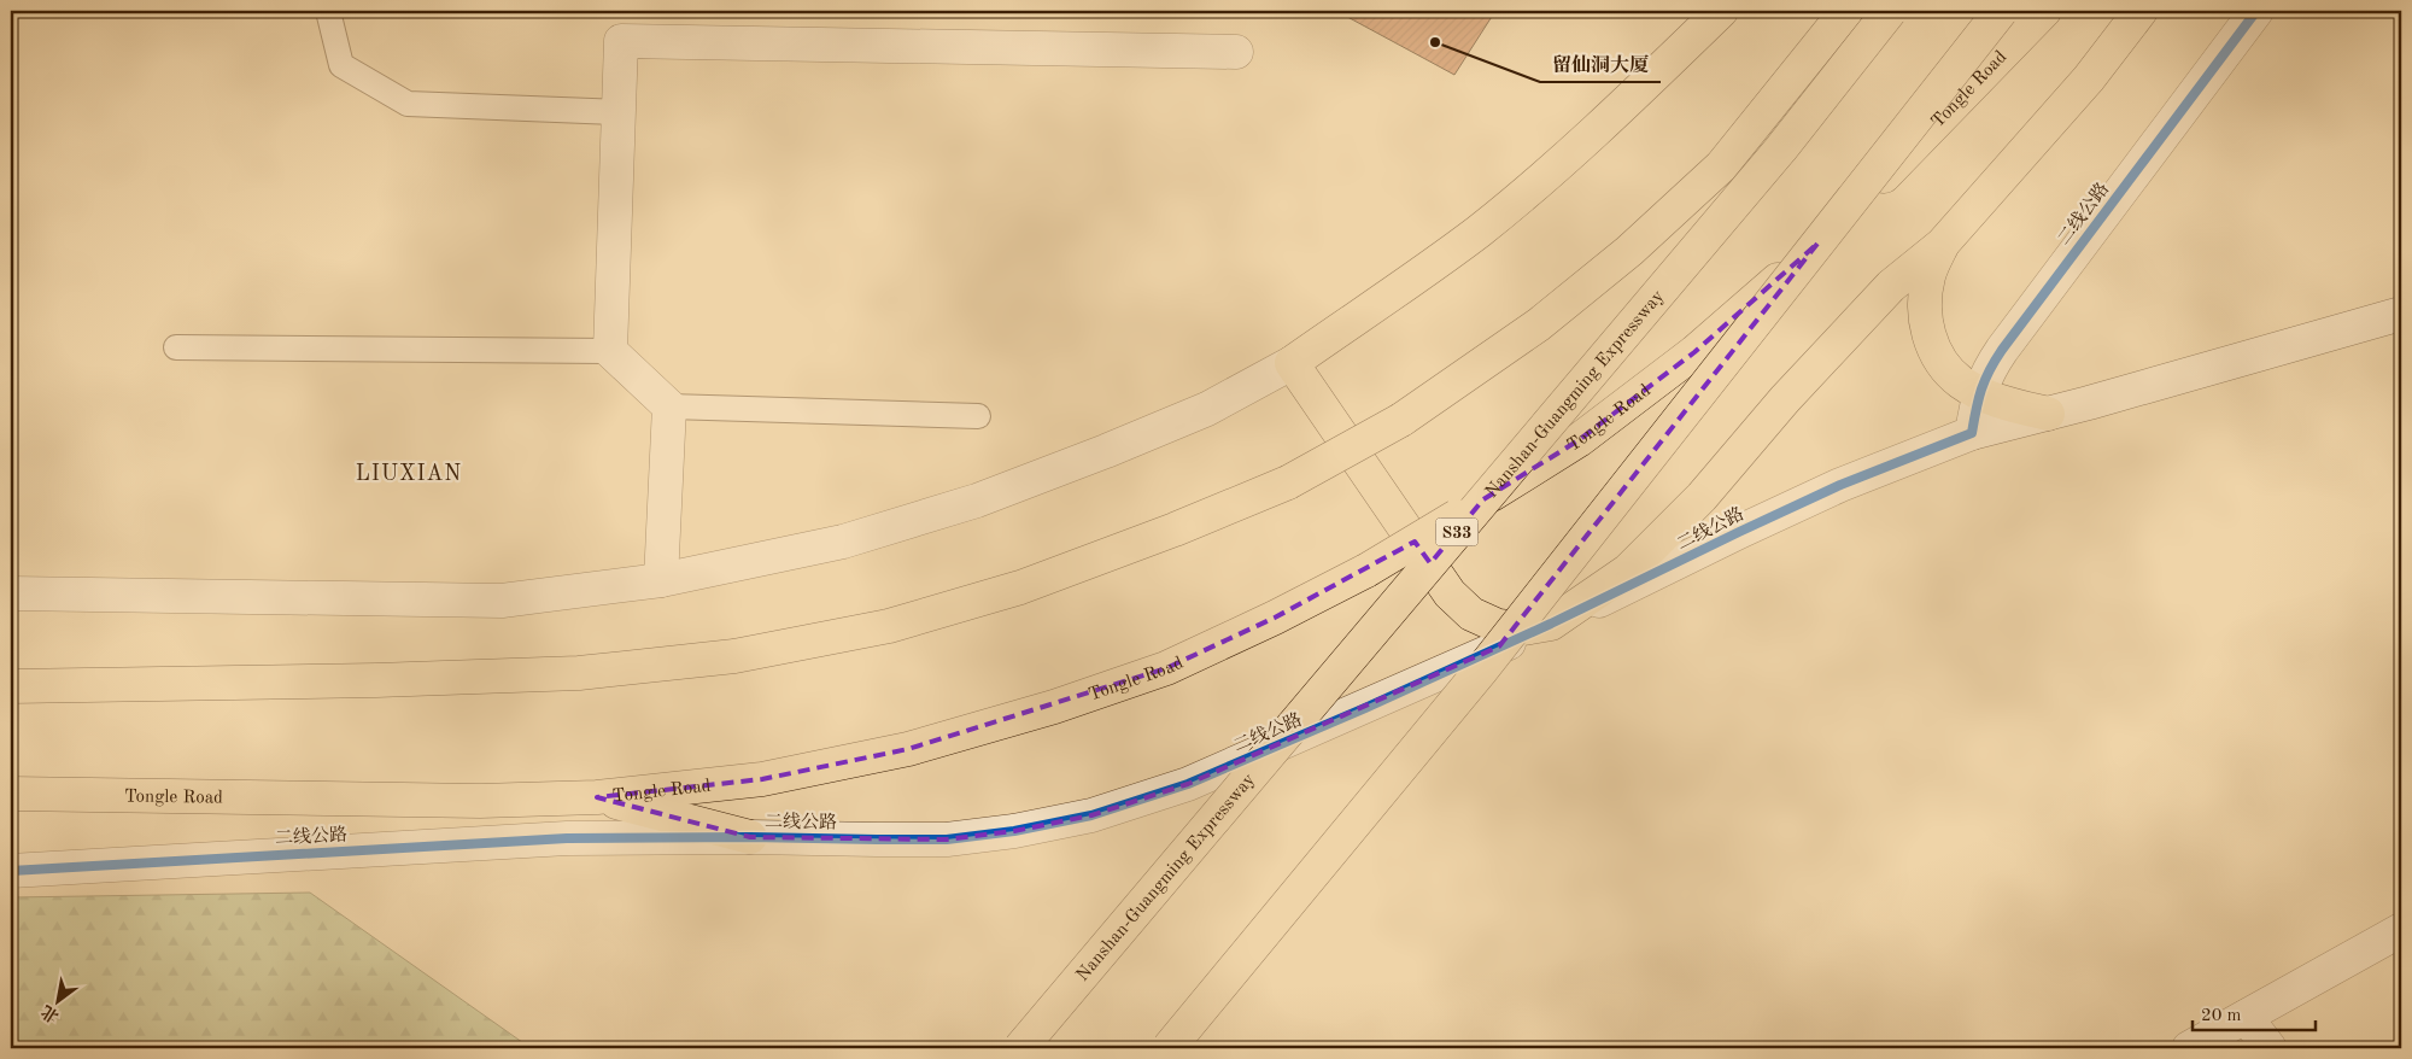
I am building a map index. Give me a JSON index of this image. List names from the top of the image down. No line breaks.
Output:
{"streets":{"main road":["Tongle Road","Nanshan-Guangming Expressway","S33"],"street":["二线公路"]},"districts":["LIUXIAN"],"places":["留仙洞大厦"],"scale_bar":"20 m","north":"bottom left"}
